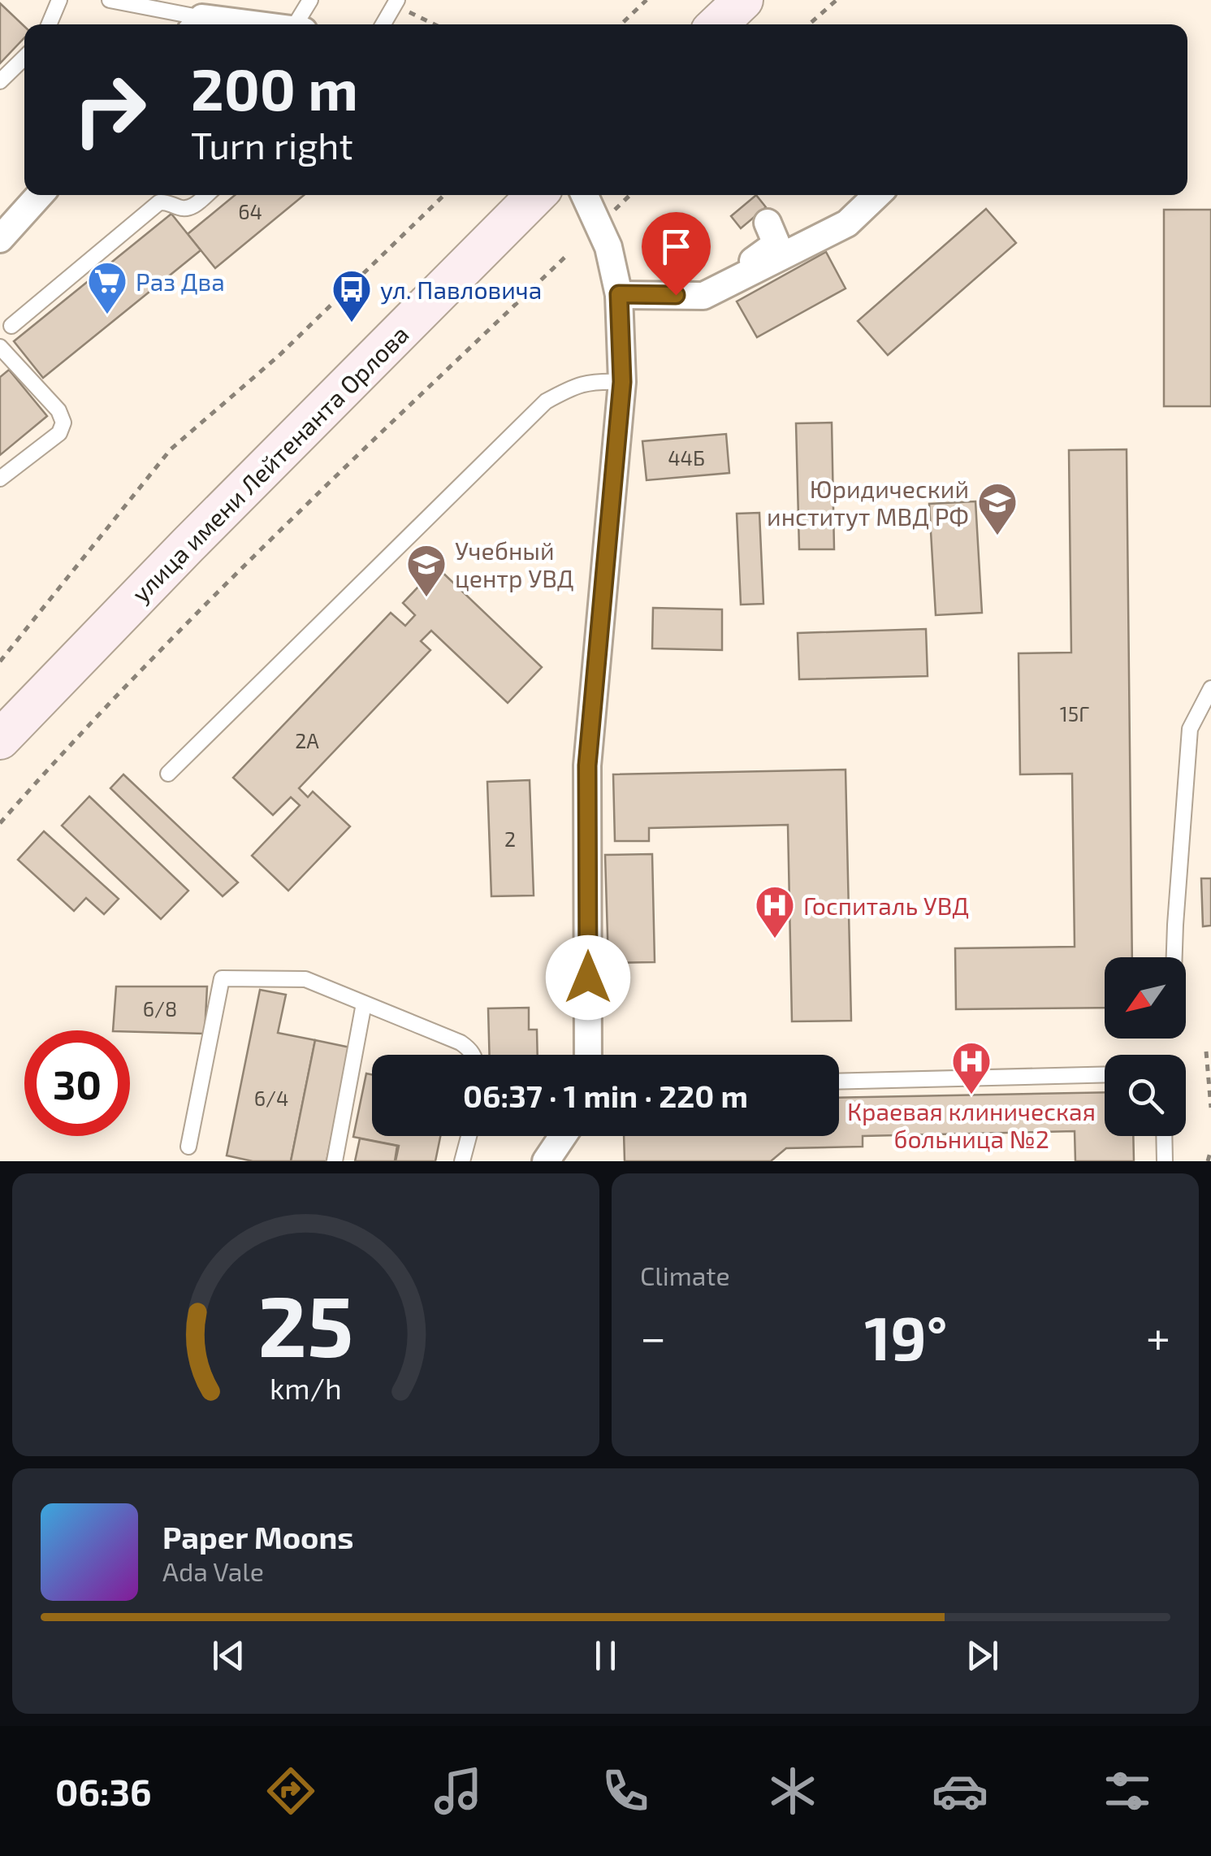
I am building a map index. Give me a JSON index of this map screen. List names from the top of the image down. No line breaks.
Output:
{"streets":{"main road":["улица имени Лейтенанта Орлова"]},"places":{"supermarket":["Раз Два"],"bus stop":["ул. Павловича"],"school or university":["Юридический институт МВД РФ","Учебный центр УВД"],"hospital":["Госпиталь УВД","Краевая клиническая больница №2"]},"house_numbers":["64","44Б","15Г","2А","2","6/8","6/4"],"north":"bottom left","page":{"turn":["200 m","Turn right"],"limit":"30","trip":"06:37 · 1 min · 220 m","tile":"Climate","heat":["−","19°","+"],"song":["Paper Moons","Ada Vale"],"tabs":"06:36","gauge":["25","km/h"]}}
